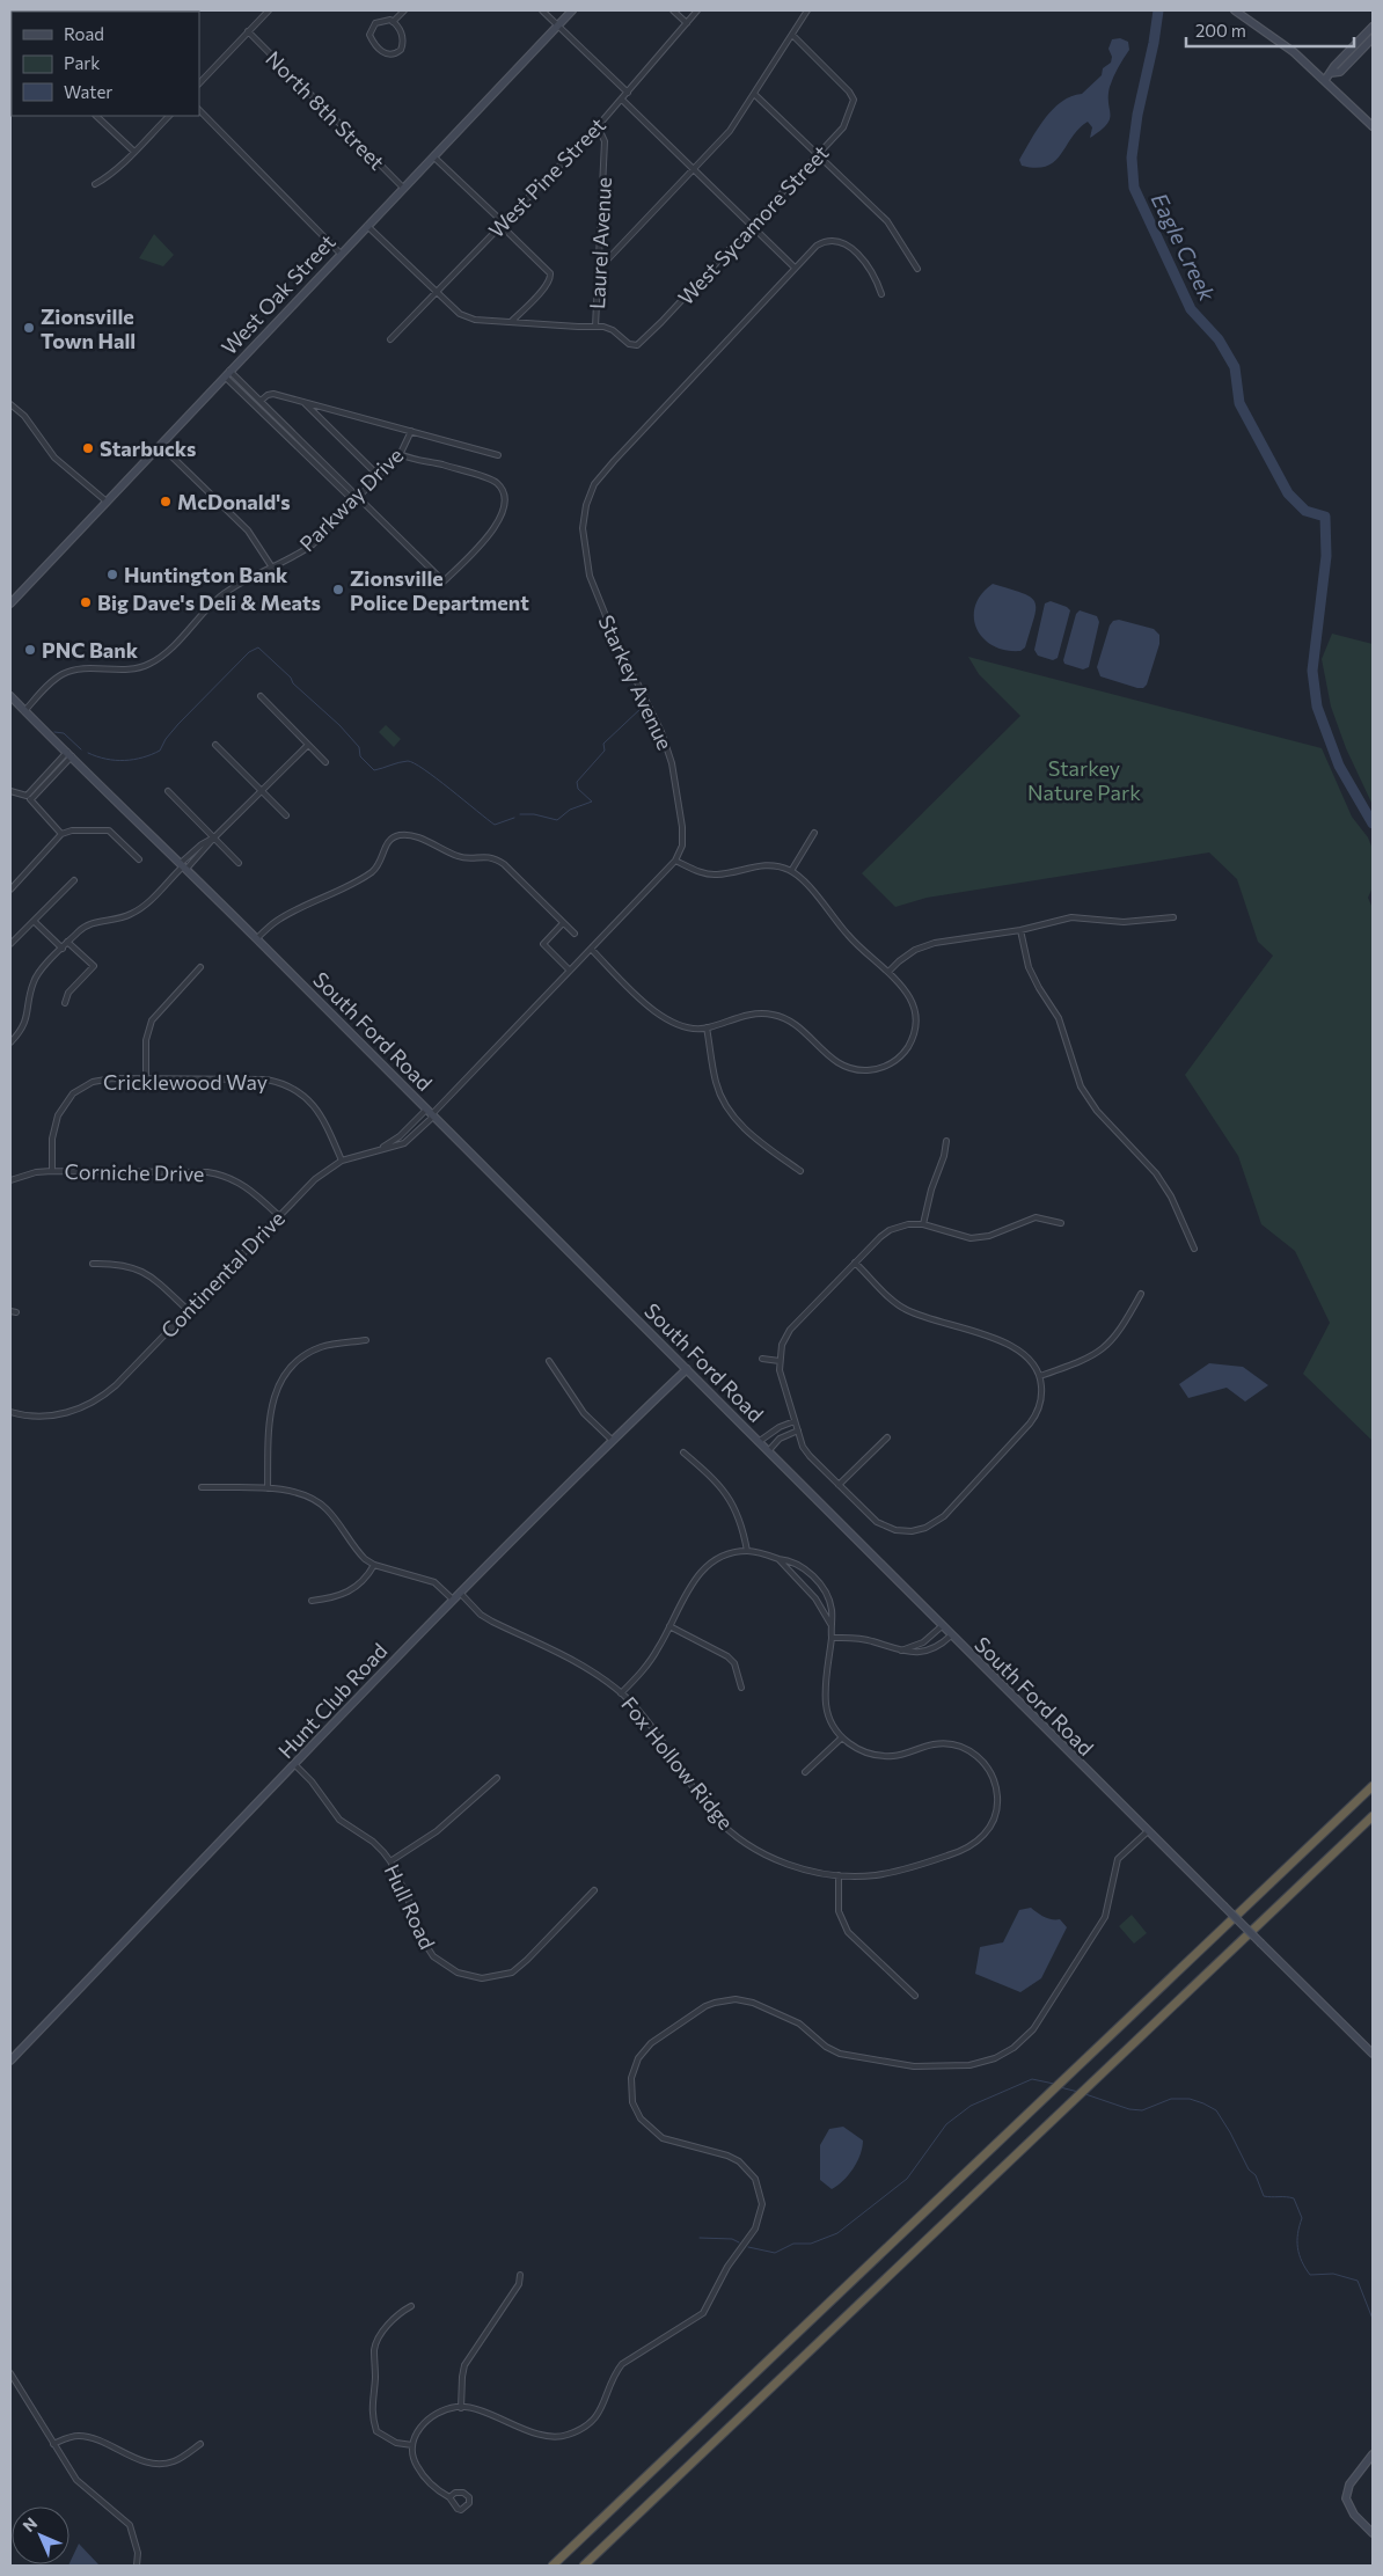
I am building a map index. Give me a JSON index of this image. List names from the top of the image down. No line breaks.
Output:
{"streets":{"main road":["West Oak Street","South Ford Road","Hunt Club Road"],"street":["North 8th Street","West Pine Street","West Sycamore Street","Laurel Avenue","Parkway Drive","Starkey Avenue","Cricklewood Way","Corniche Drive","Continental Drive","Fox Hollow Ridge","Hull Road"]},"crossings":[["North 8th Street","West Oak Street"],["West Pine Street","Laurel Avenue"],["West Sycamore Street","Laurel Avenue"],["Parkway Drive","South Ford Road"],["South Ford Road","Continental Drive"],["South Ford Road","Hunt Club Road"],["Cricklewood Way","Corniche Drive"],["Cricklewood Way","Continental Drive"],["Corniche Drive","Continental Drive"],["Hunt Club Road","Fox Hollow Ridge"],["Hunt Club Road","Hull Road"]],"water":["Eagle Creek"],"parks":["Starkey Nature Park"],"places":["Zionsville Town Hall","Starbucks","McDonald's","Huntington Bank","Zionsville Police Department","Big Dave's Deli & Meats","PNC Bank"],"legend":["Road","Park","Water"],"scale_bar":"200 m","north":"top left"}
